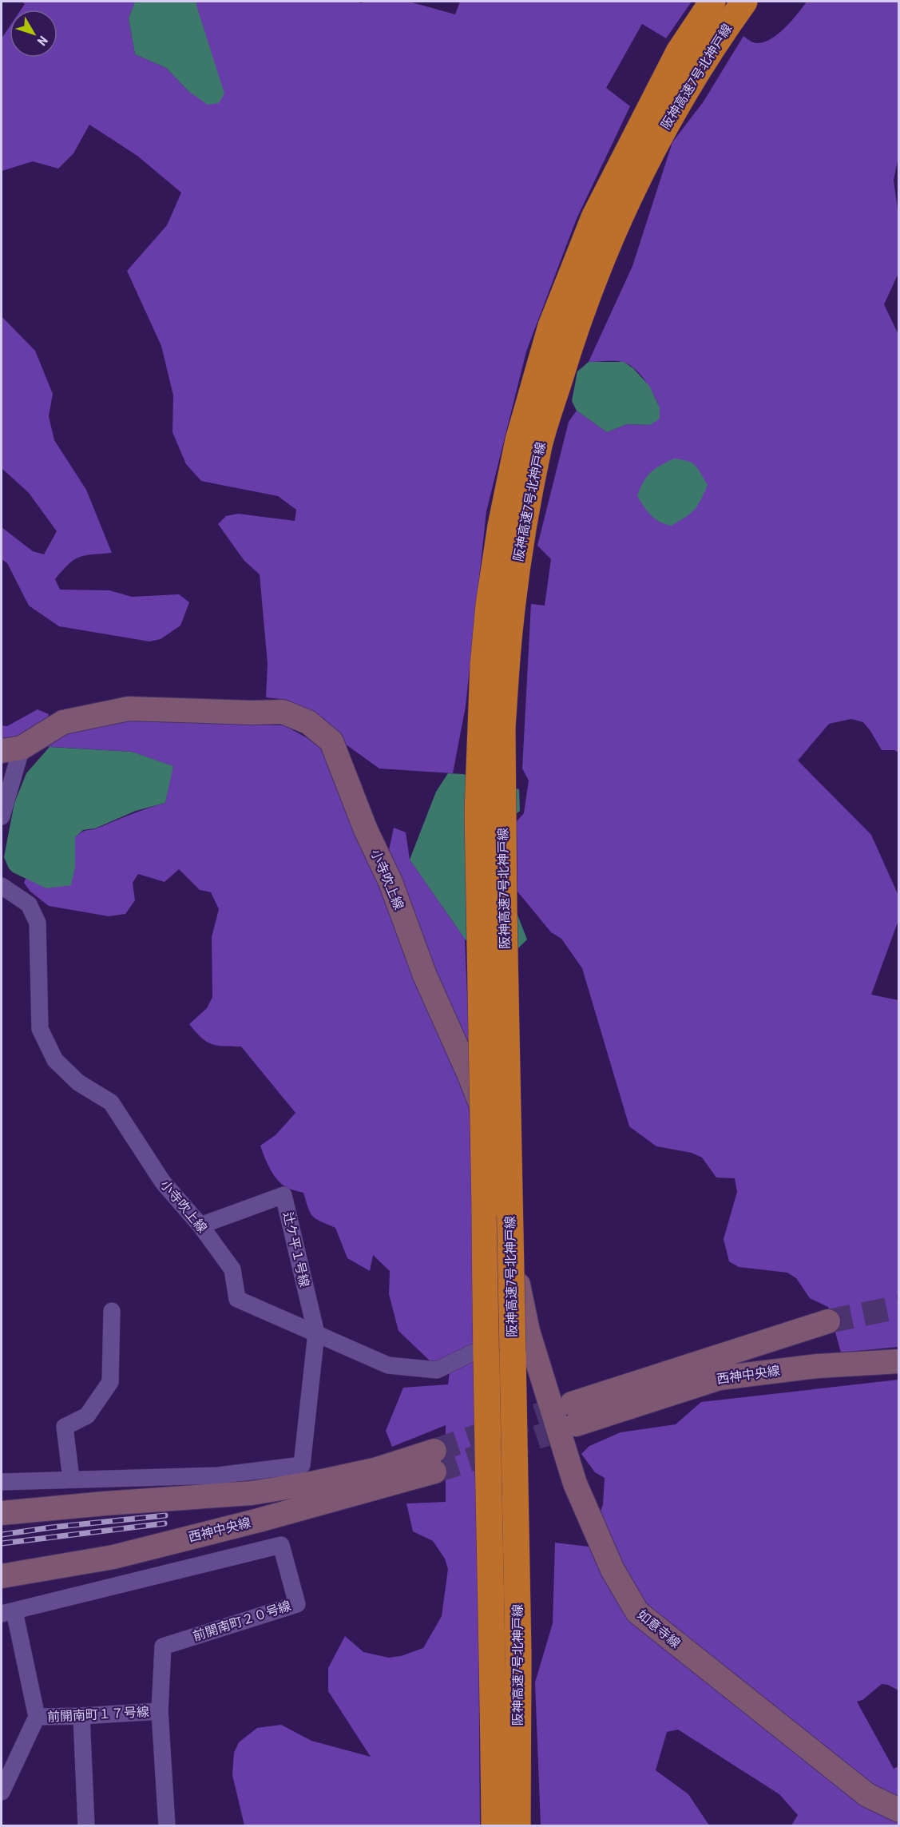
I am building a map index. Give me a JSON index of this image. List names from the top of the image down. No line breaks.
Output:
{"streets":{"highway":["阪神高速7号北神戸線"],"street":["小寺吹上線","辻ケ平１号線","西神中央線","前開南町２０号線","如意寺線","前開南町１７号線"]},"crossings":[["小寺吹上線","辻ケ平１号線"],["小寺吹上線","如意寺線"],["前開南町２０号線","前開南町１７号線"]],"north":"bottom right"}
